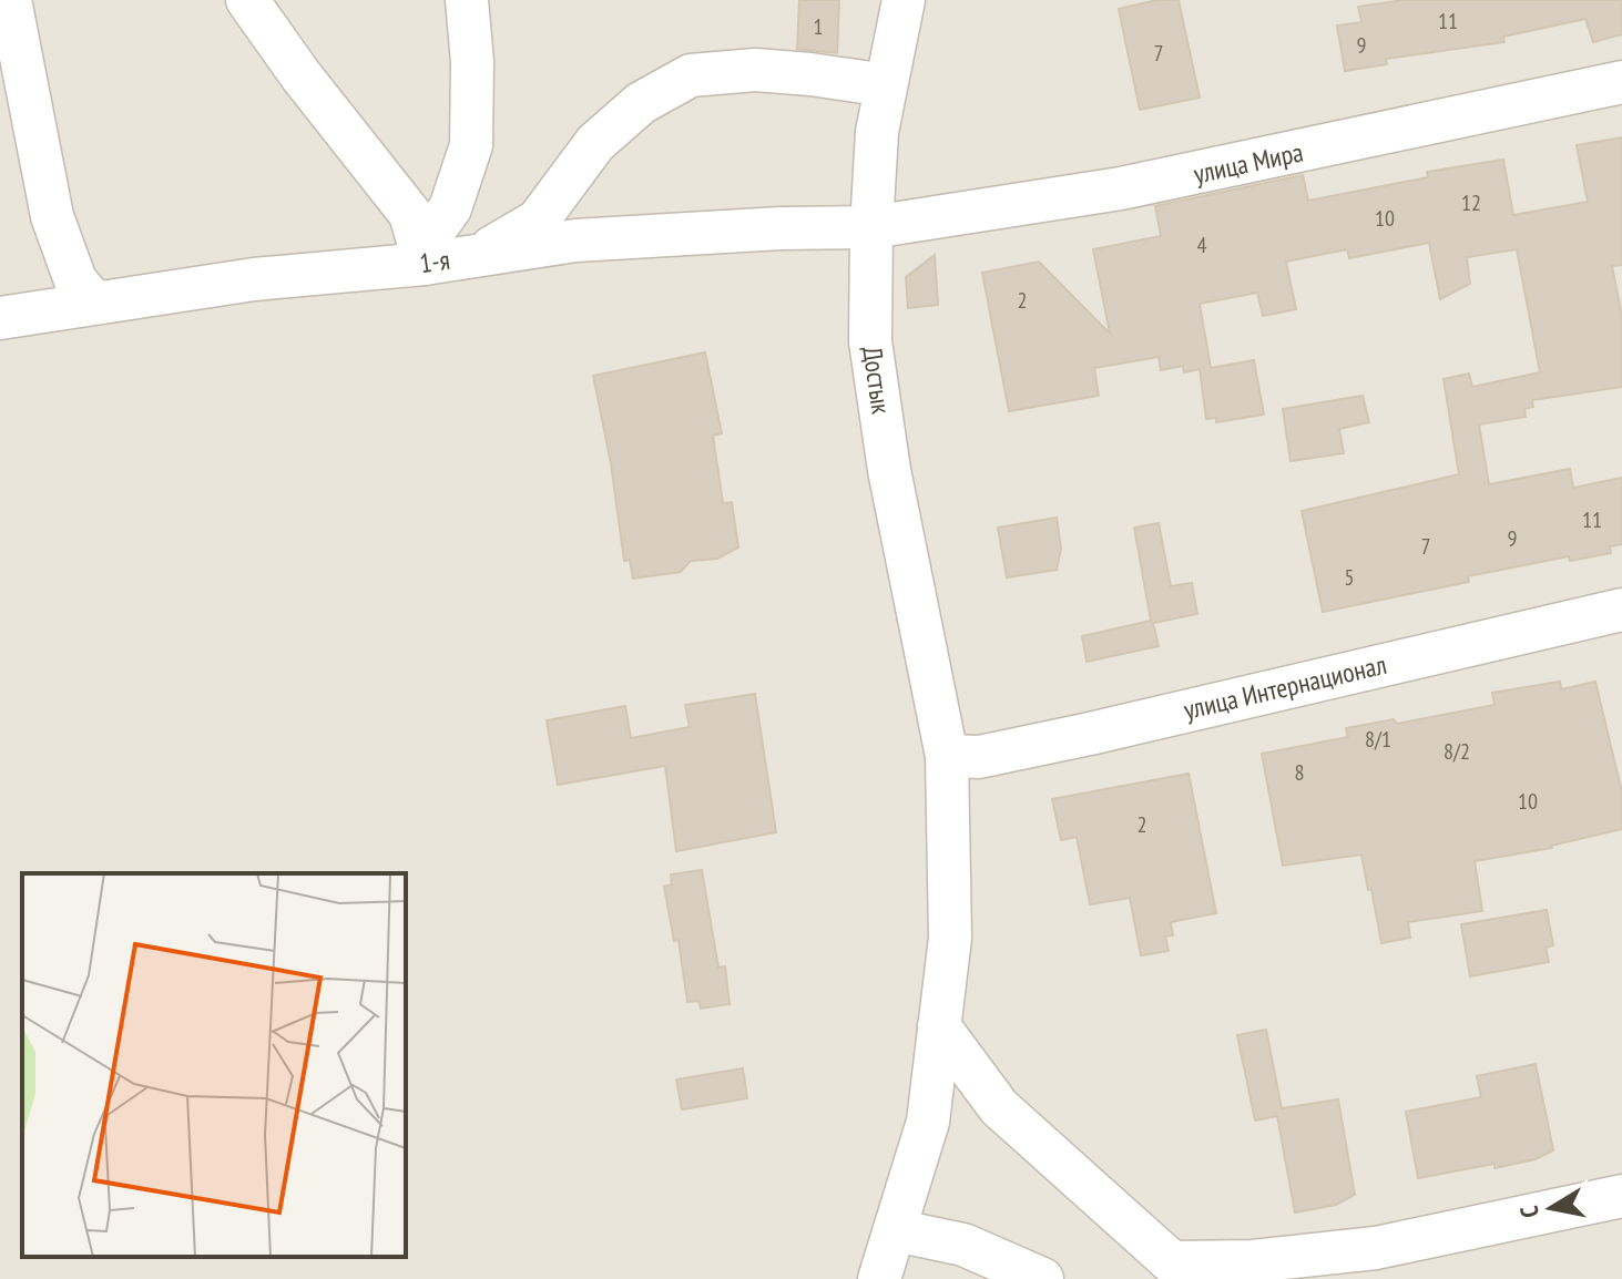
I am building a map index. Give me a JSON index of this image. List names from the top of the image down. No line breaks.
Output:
{"streets":{"street":["улица Мира","1-я","Достык","улица Интернационал"]},"crossings":[["улица Мира","1-я"],["улица Мира","Достык"],["1-я","Достык"],["Достык","улица Интернационал"]],"house_numbers":["11","1","9","7","12","10","4","2","11","9","7","5","8/1","8/2","8","10","2"],"north":"left"}
